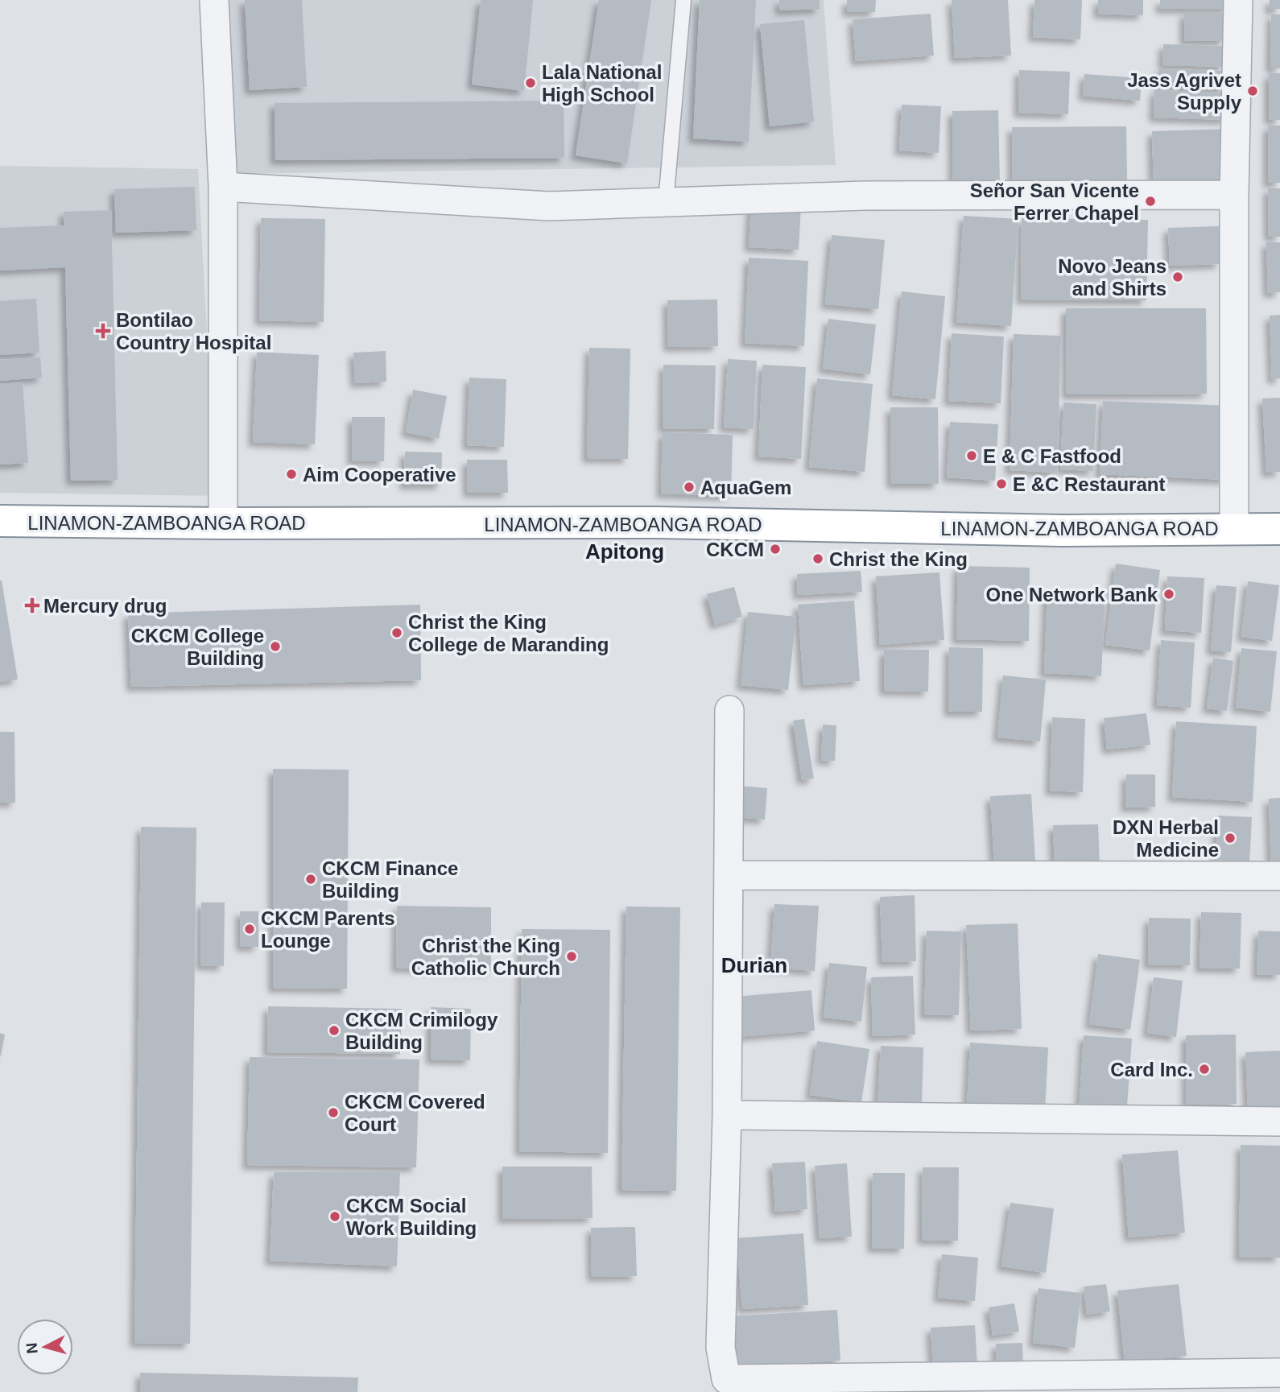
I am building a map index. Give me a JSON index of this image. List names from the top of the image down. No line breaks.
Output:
{"streets":{"highway":["LINAMON-ZAMBOANGA ROAD"]},"districts":["Apitong","Durian"],"places":{"other":["Lala National High School","Jass Agrivet Supply","Señor San Vicente Ferrer Chapel","Novo Jeans and Shirts","E & C Fastfood","Aim Cooperative","E &C Restaurant","AquaGem","CKCM","Christ the King","One Network Bank","Christ the King College de Maranding","CKCM College Building","DXN Herbal Medicine","CKCM Finance Building","CKCM Parents Lounge","Christ the King Catholic Church","CKCM Crimilogy Building","Card Inc.","CKCM Covered Court","CKCM Social Work Building"],"health":["Bontilao Country Hospital","Mercury drug"]},"north":"left"}
